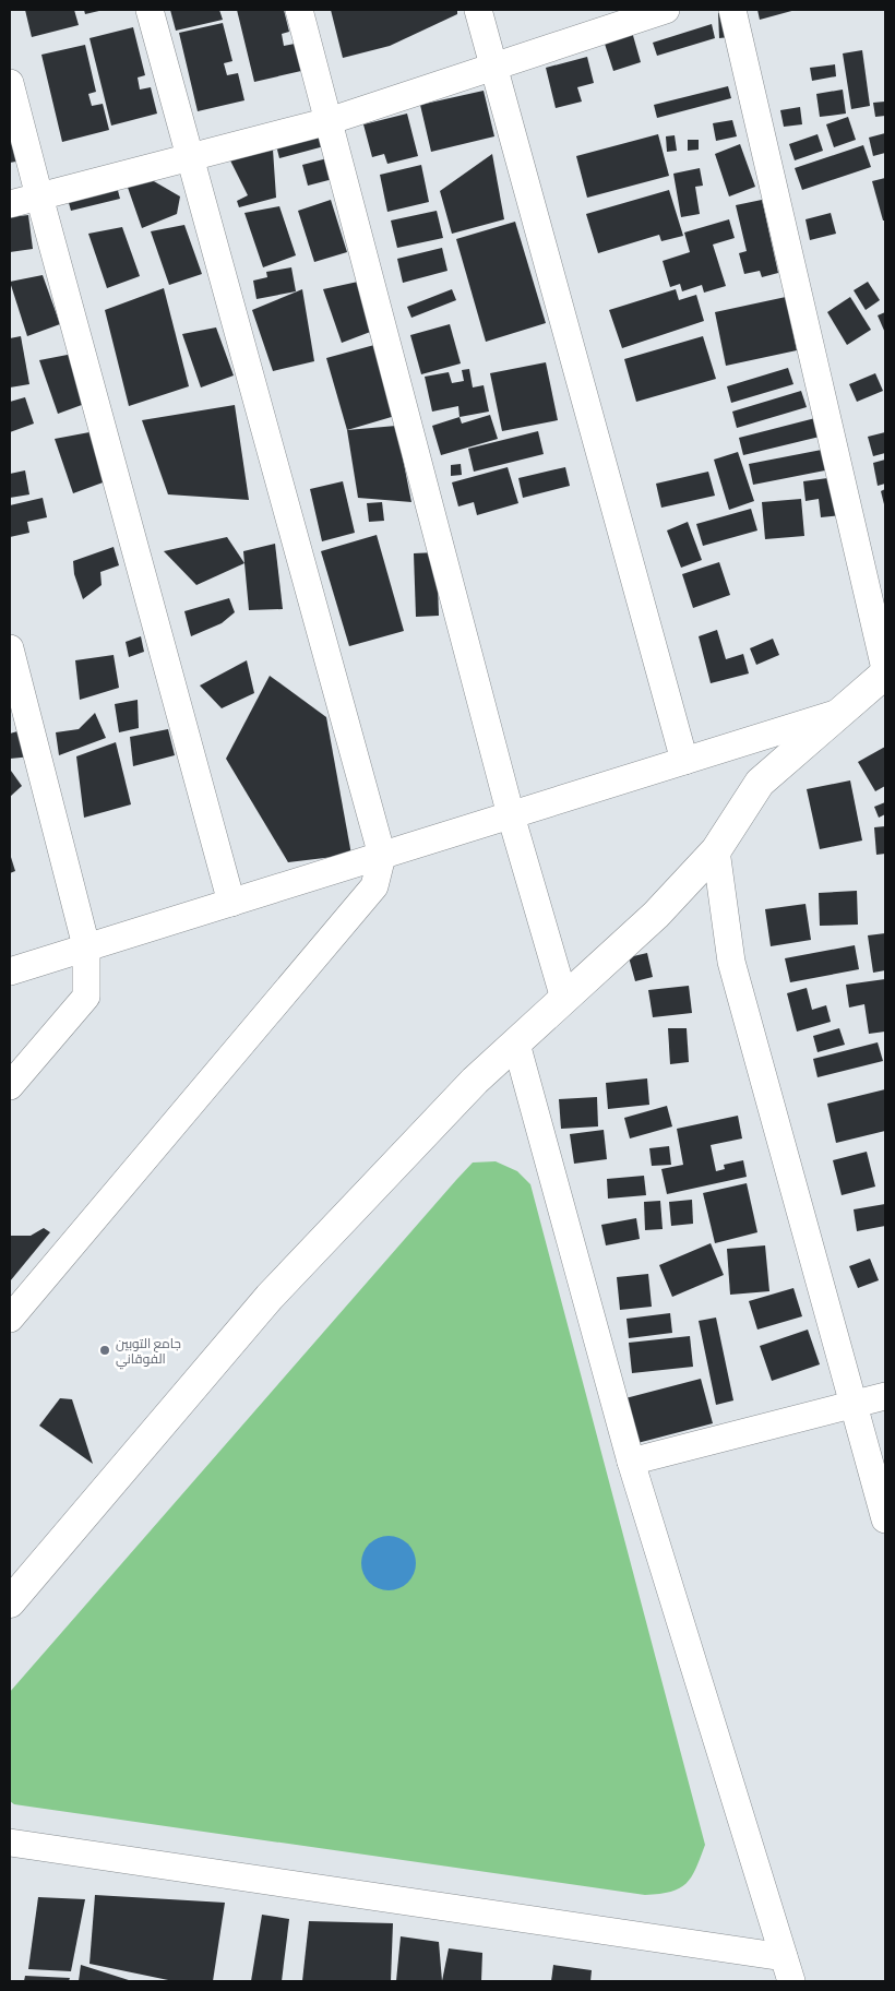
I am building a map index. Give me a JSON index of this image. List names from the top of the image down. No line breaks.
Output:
{"places":["جامع التوبين الفوقاني"]}
